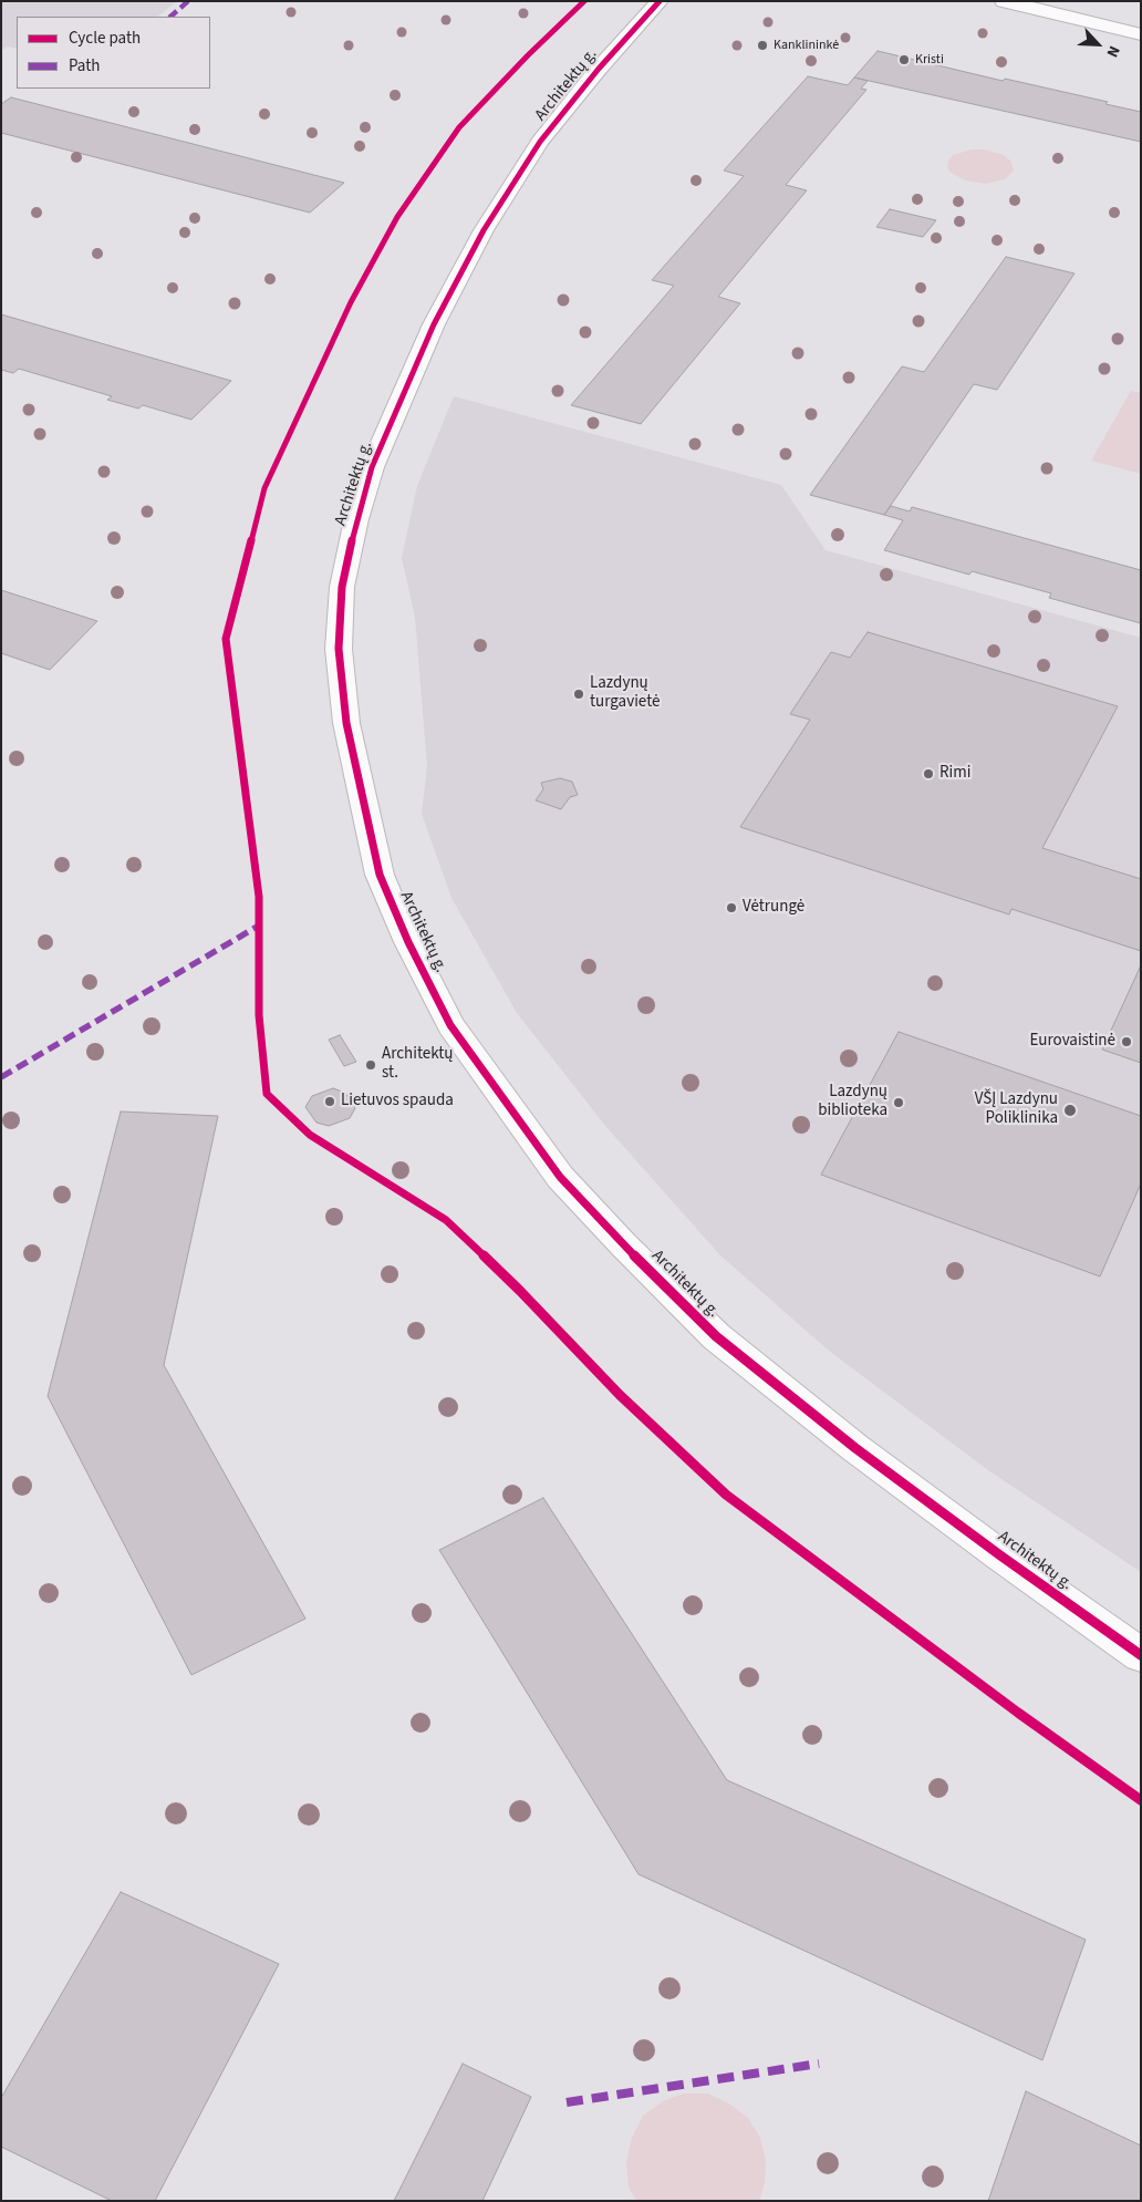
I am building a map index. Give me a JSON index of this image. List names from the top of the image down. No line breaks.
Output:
{"streets":{"street":["Architektų g."]},"places":["Kanklininkė","Kristi","Lazdynų turgavietė","Rimi","Vėtrungė","Eurovaistinė","Architektų st.","Lietuvos spauda","Lazdynų biblioteka","VŠĮ Lazdynu Poliklinika"],"legend":["Cycle path","Path"],"north":"bottom right"}
